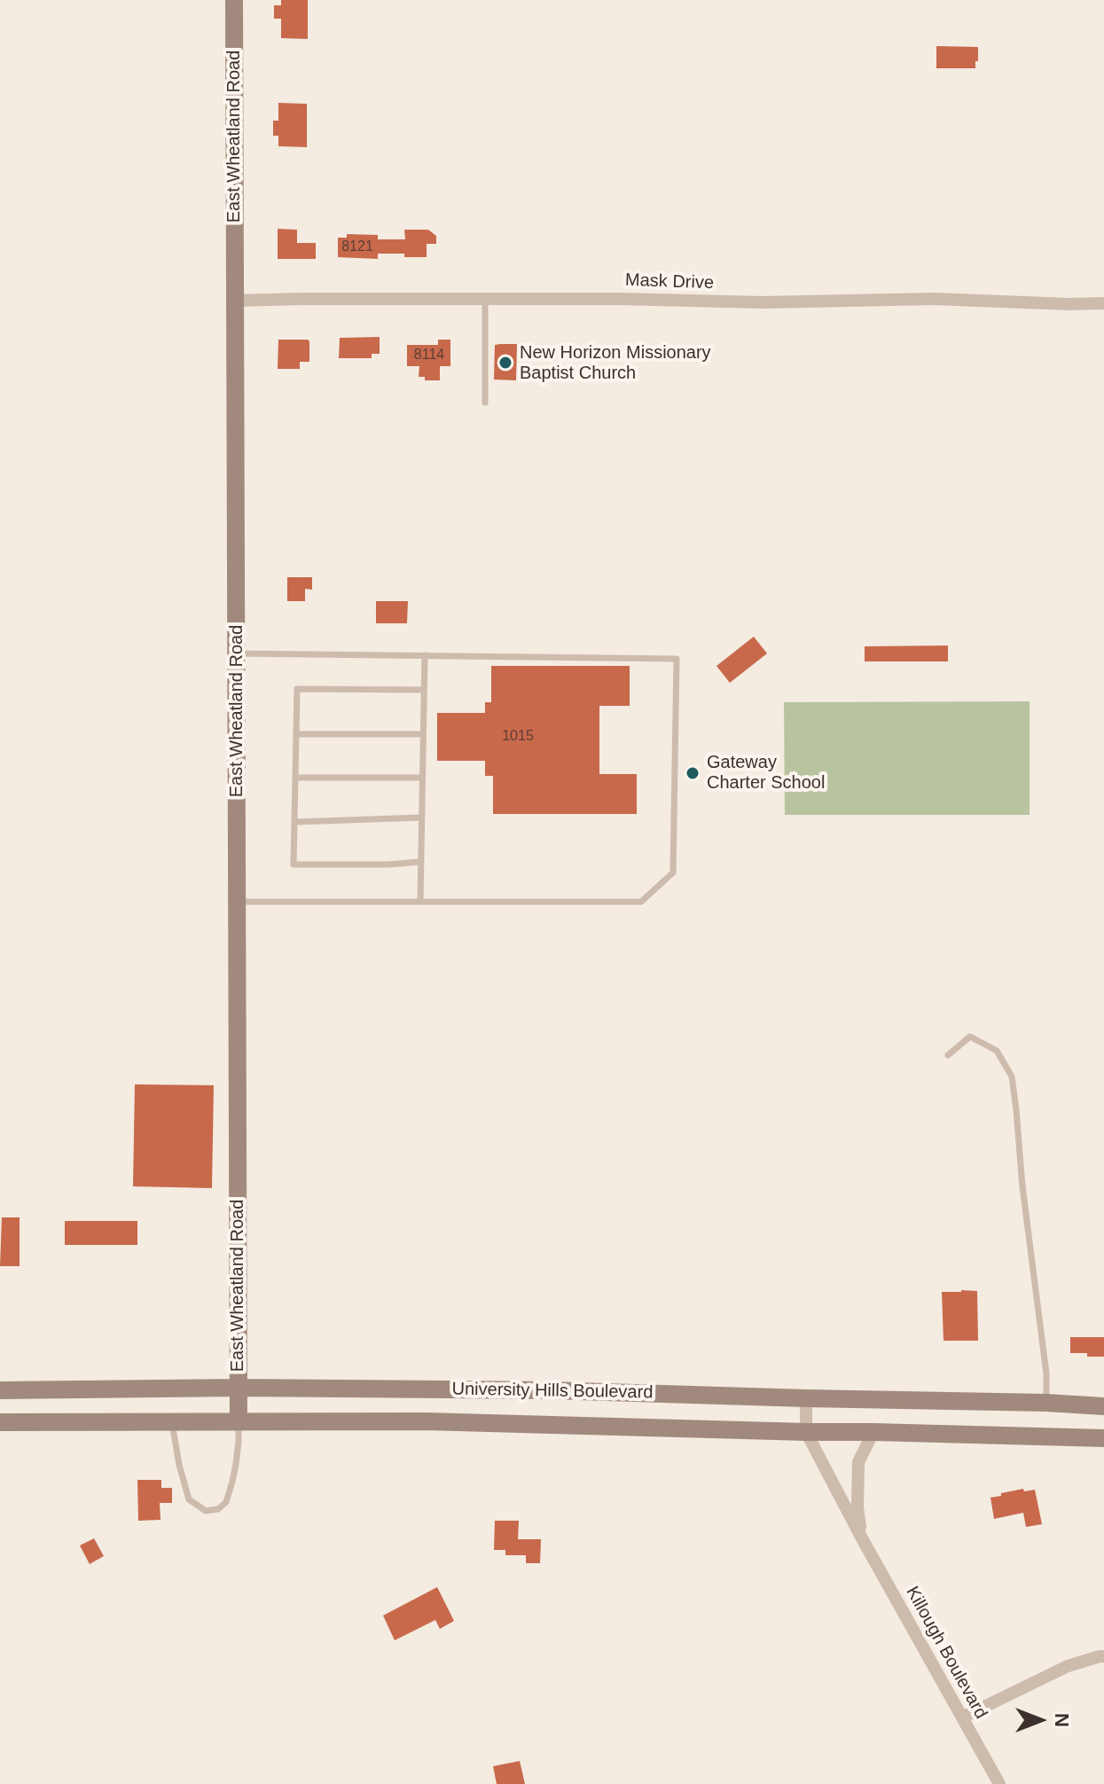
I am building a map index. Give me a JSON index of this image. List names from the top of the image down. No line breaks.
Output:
{"streets":{"main road":["East Wheatland Road","University Hills Boulevard"],"street":["Mask Drive","Killough Boulevard"]},"crossings":[["East Wheatland Road","Mask Drive"],["East Wheatland Road","University Hills Boulevard"],["University Hills Boulevard","Killough Boulevard"]],"places":["New Horizon Missionary Baptist Church","Gateway Charter School"],"house_numbers":["8121","8114","1015"],"north":"right"}
